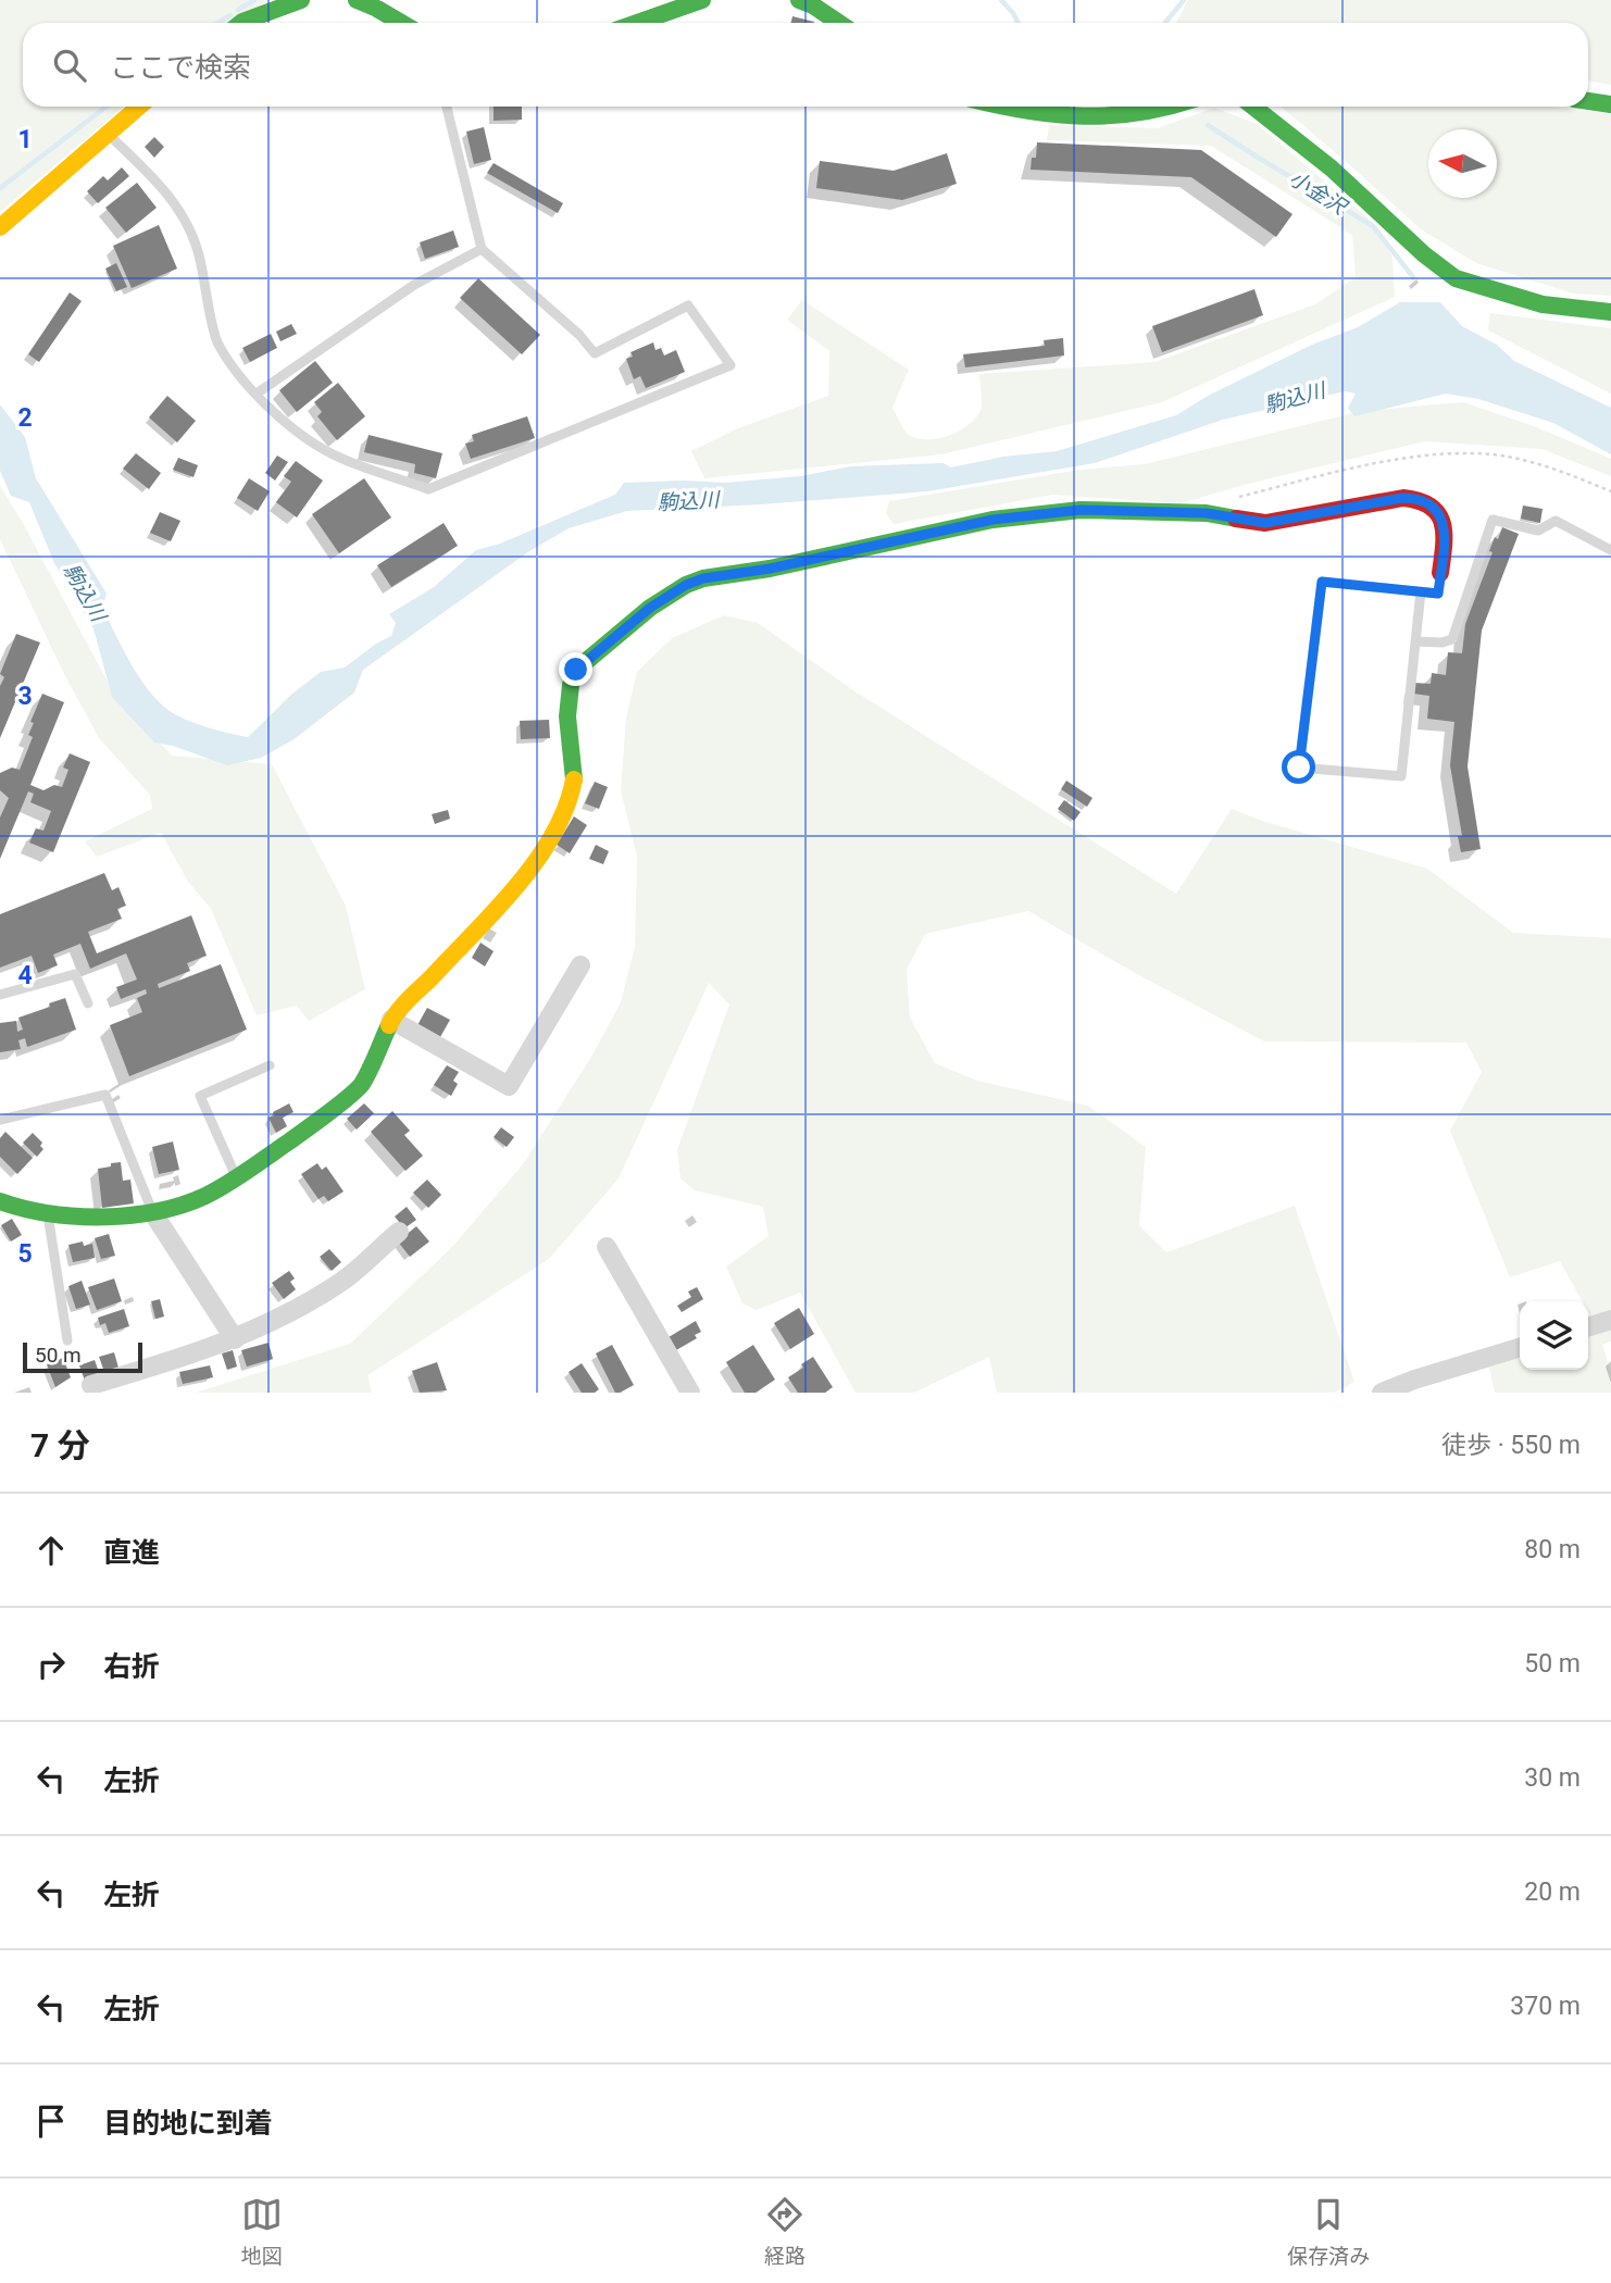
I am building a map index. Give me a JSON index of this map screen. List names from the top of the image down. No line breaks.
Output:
{"water":["小金沢","駒込川"],"scale_bar":"50 m","north":"left","page":{"search":"ここで検索","scale":"50 m","heading":["7 分","徒歩 · 550 m"],"list":[["直進","80 m"],["右折","50 m"],["左折","30 m"],["左折","20 m"],["左折","370 m"],"目的地に到着"],"nav":["地図","経路","保存済み"]},"grid":{"rows":["1","2","3","4","5"]}}
